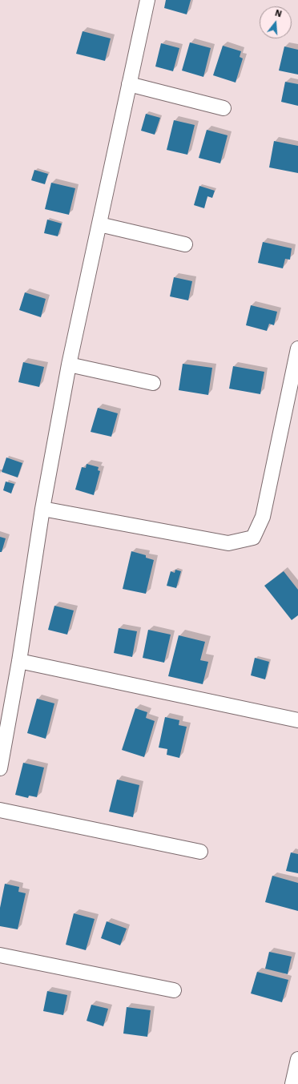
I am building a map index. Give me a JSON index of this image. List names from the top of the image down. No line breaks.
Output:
{"north":"top"}
